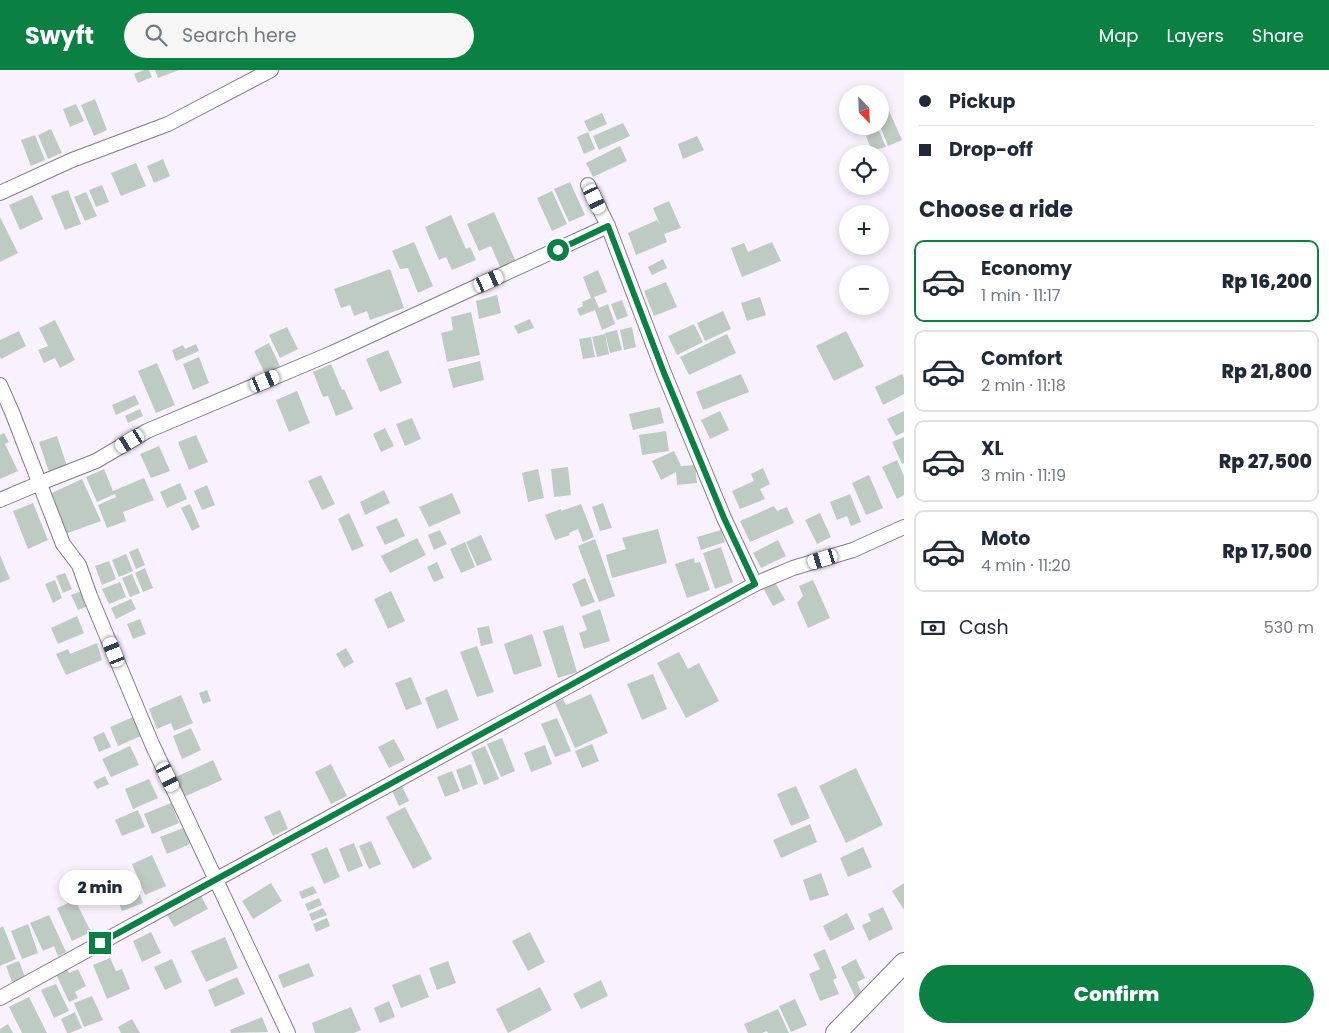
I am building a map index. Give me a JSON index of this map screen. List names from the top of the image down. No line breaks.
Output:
{"north":"bottom right","page":{"header":"Swyft","search":"Search here","nav":["Map","Layers","Share"],"banner":["Pickup","Drop-off"],"map_buttons":["+","−"],"heading":"Choose a ride","list":[{"name":"Economy","note":"1 min · 11:17","value":"Rp 16,200"},{"name":"Comfort","note":"2 min · 11:18","value":"Rp 21,800"},{"name":"XL","note":"3 min · 11:19","value":"Rp 27,500"},{"name":"Moto","note":"4 min · 11:20","value":"Rp 17,500"}],"pay":["Cash","530 m"],"bubble":"2 min","buttons":"Confirm"}}
